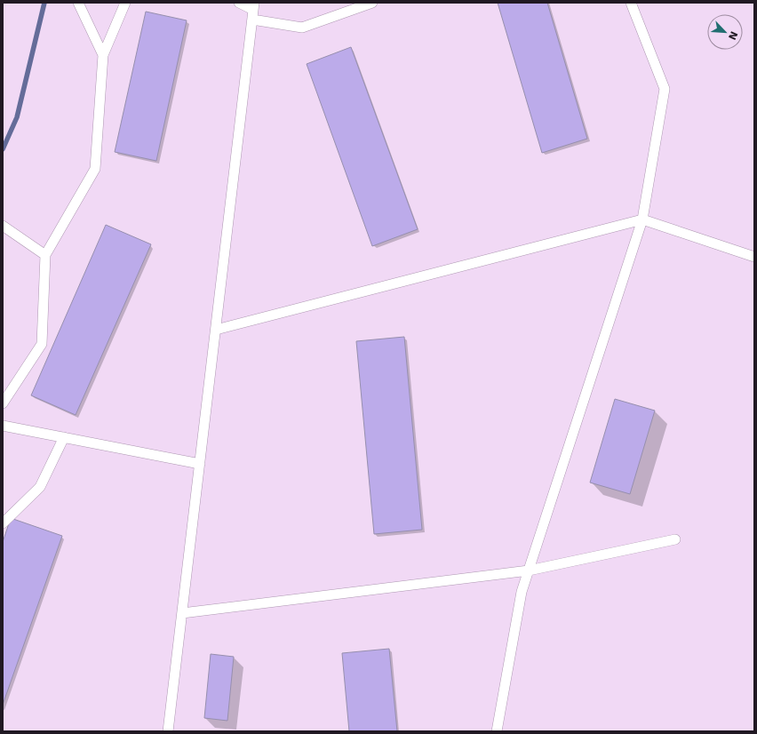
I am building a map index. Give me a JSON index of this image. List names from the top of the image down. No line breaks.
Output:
{"north":"bottom right"}
